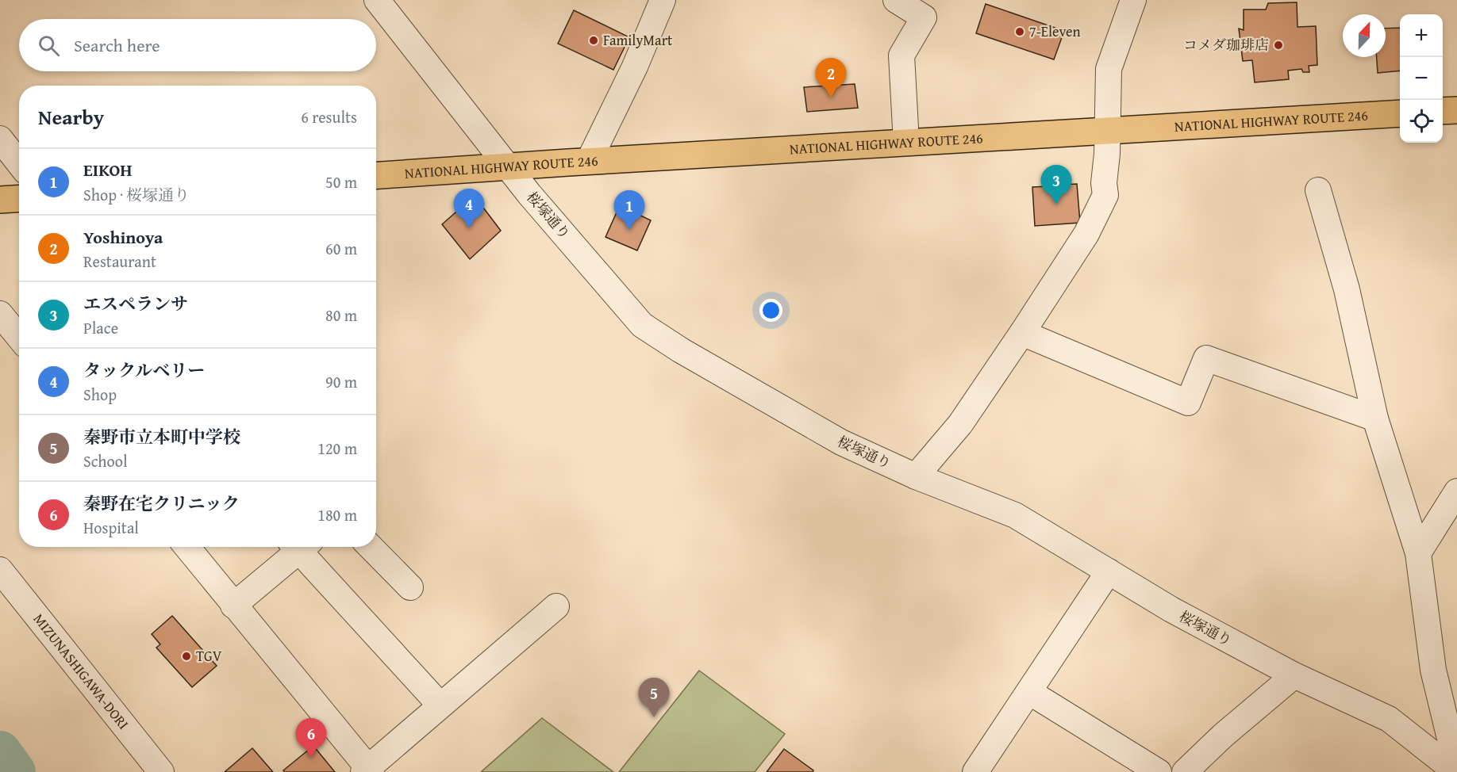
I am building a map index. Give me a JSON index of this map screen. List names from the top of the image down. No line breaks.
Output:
{"streets":{"highway":["NATIONAL HIGHWAY ROUTE 246"],"street":["桜塚通り","MIZUNASHIGAWA-DORI"]},"crossings":[["NATIONAL HIGHWAY ROUTE 246","桜塚通り"]],"places":["7-Eleven","FamilyMart","コメダ珈琲店","TGV"],"north":"top","page":{"map_buttons":["+","−"],"search":"Search here","pins":["2","3","4","1","5","6"],"heading":["Nearby","6 results"],"list":[{"mark":"1","name":"EIKOH","note":"Shop · 桜塚通り","value":"50 m"},{"mark":"2","name":"Yoshinoya","note":"Restaurant","value":"60 m"},{"mark":"3","name":"エスペランサ","note":"Place","value":"80 m"},{"mark":"4","name":"タックルベリー","note":"Shop","value":"90 m"},{"mark":"5","name":"秦野市立本町中学校","note":"School","value":"120 m"},{"mark":"6","name":"秦野在宅クリニック","note":"Hospital","value":"180 m"}]}}
